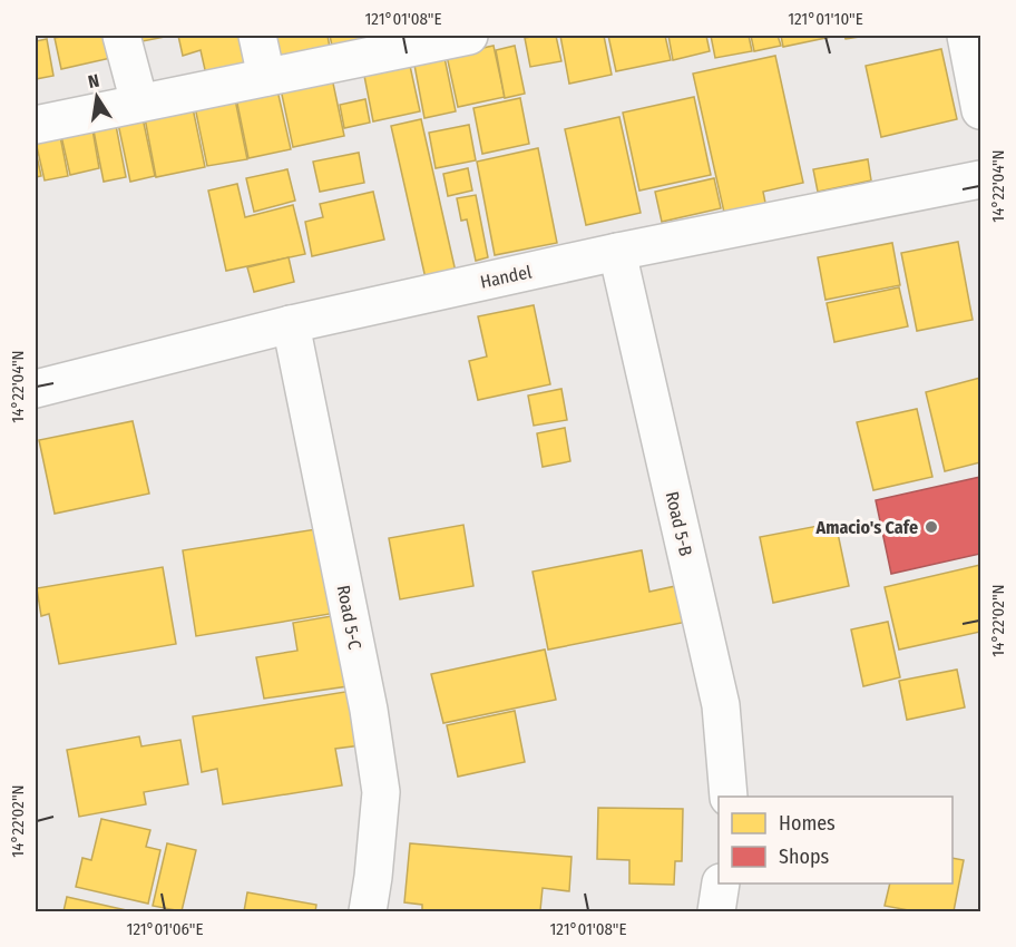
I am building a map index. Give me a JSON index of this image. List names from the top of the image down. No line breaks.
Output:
{"streets":{"street":["Handel","Road 5-B","Road 5-C"]},"crossings":[["Handel","Road 5-B"],["Handel","Road 5-C"]],"places":["Amacio's Cafe"],"legend":["Homes","Shops"],"north":"top","coordinates":["121°01'08\"E","121°01'10\"E","14°22'04\"N","14°22'02\"N","121°01'06\"E"]}
